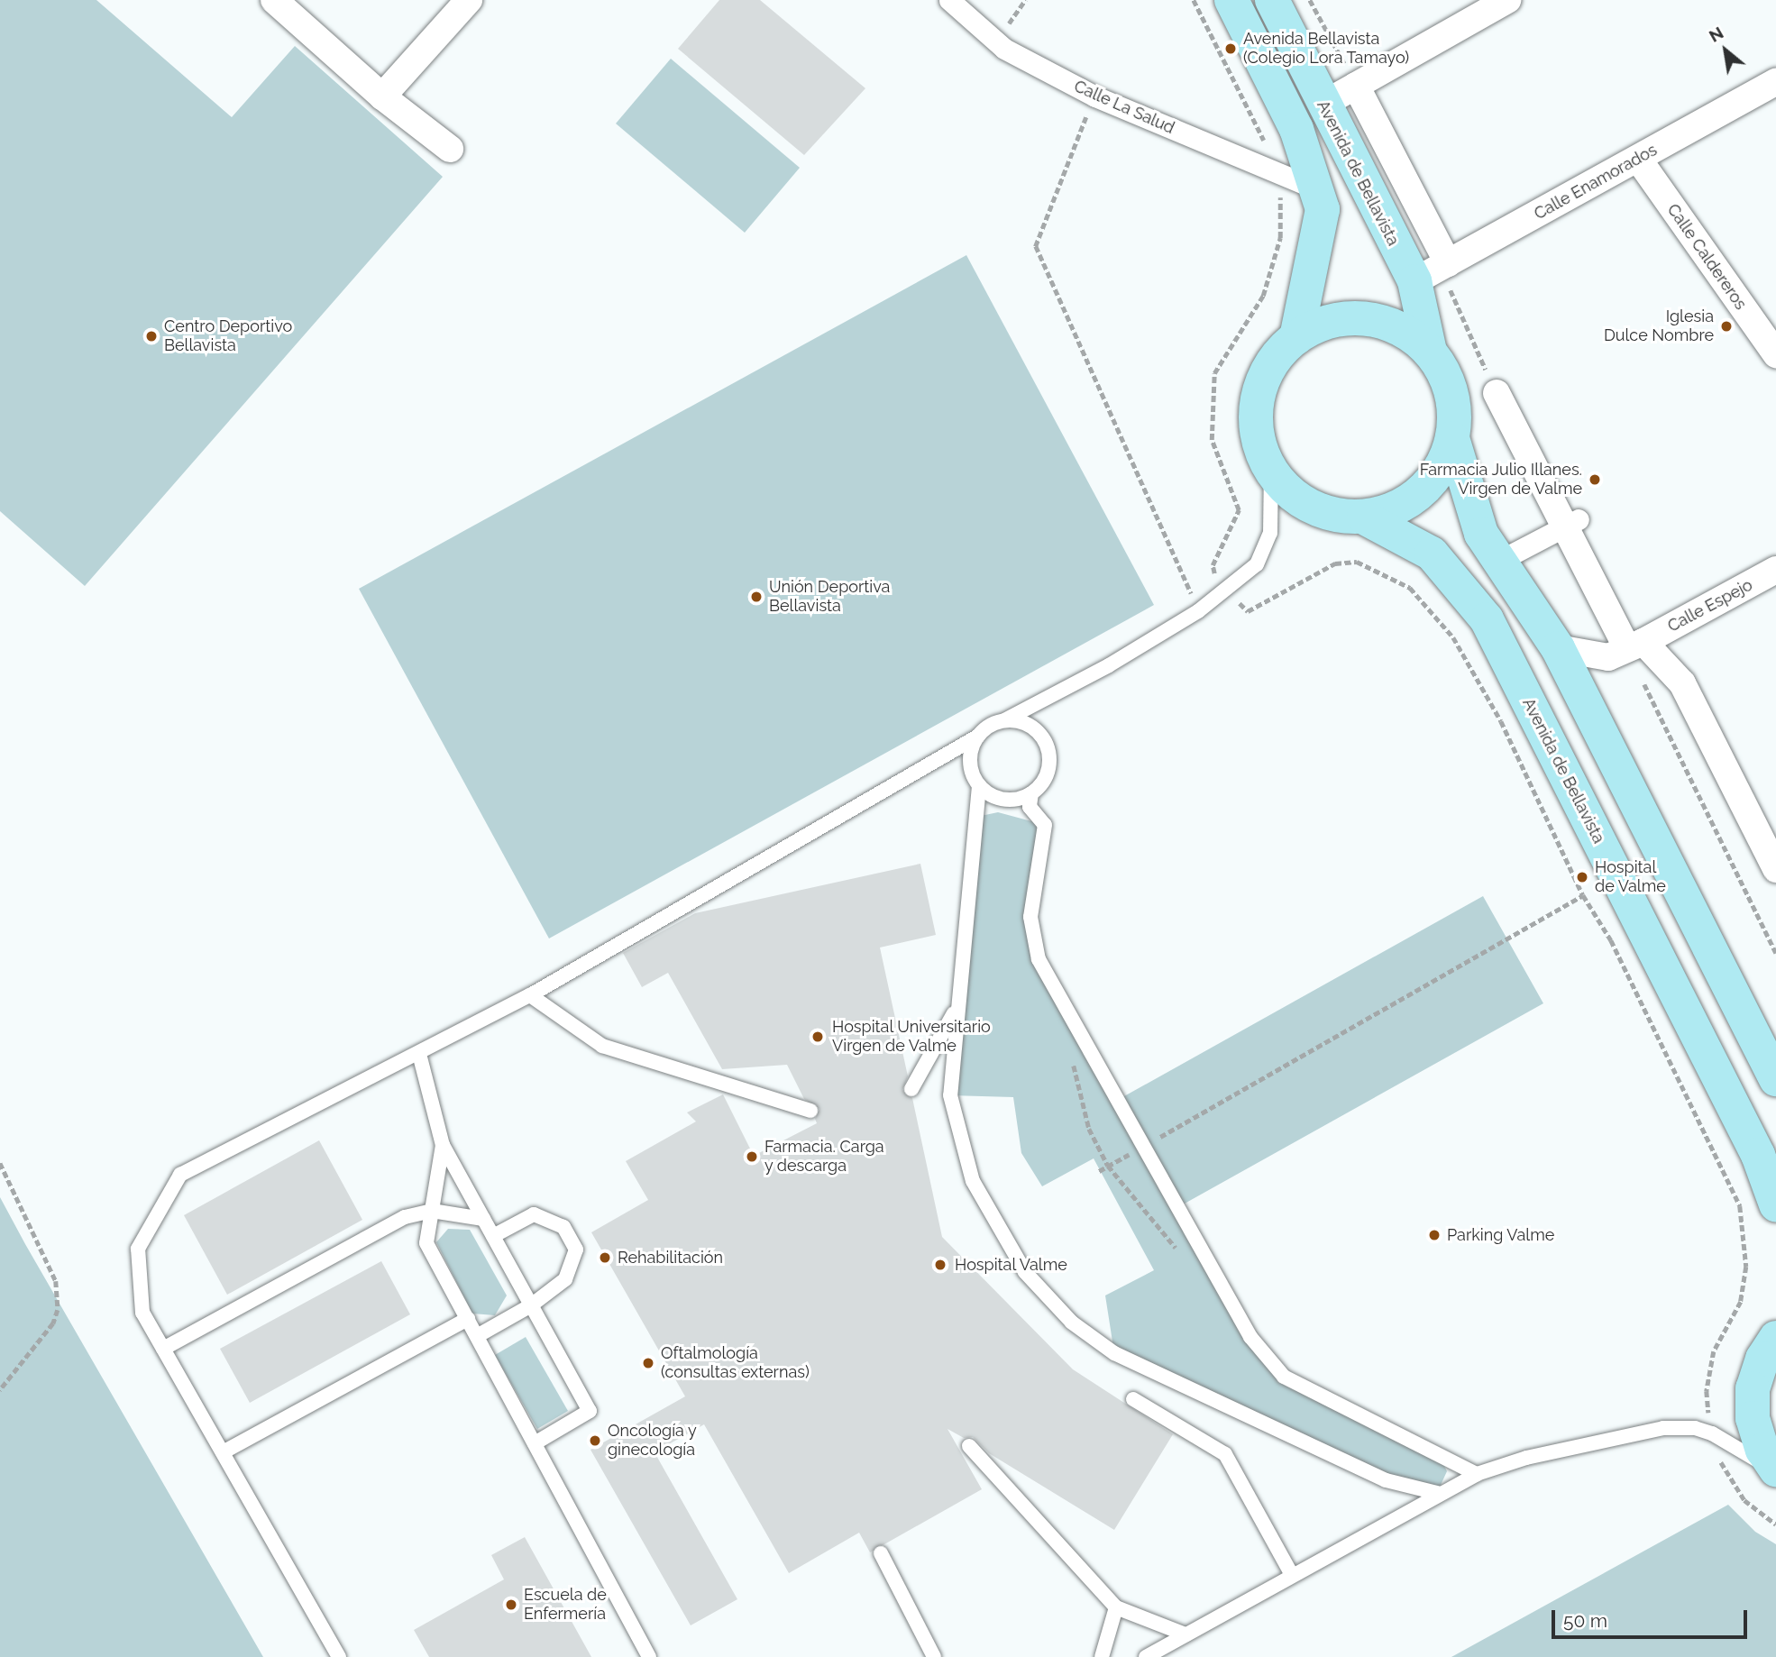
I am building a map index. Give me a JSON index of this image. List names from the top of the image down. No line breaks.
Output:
{"streets":{"main road":["Avenida de Bellavista"],"street":["Calle La Salud","Calle Enamorados","Calle Caldereros","Calle Espejo"]},"crossings":[["Avenida de Bellavista","Calle Enamorados"],["Calle Enamorados","Calle Caldereros"]],"places":["Avenida Bellavista (Colegio Lora Tamayo)","Iglesia Dulce Nombre","Centro Deportivo Bellavista","Farmacia Julio Illanes. Virgen de Valme","Unión Deportiva Bellavista","Hospital de Valme","Hospital Universitario Virgen de Valme","Farmacia. Carga y descarga","Parking Valme","Rehabilitación","Hospital Valme","Oftalmología (consultas externas)","Oncología y ginecología","Escuela de Enfermería"],"scale_bar":"50 m","north":"top left"}
